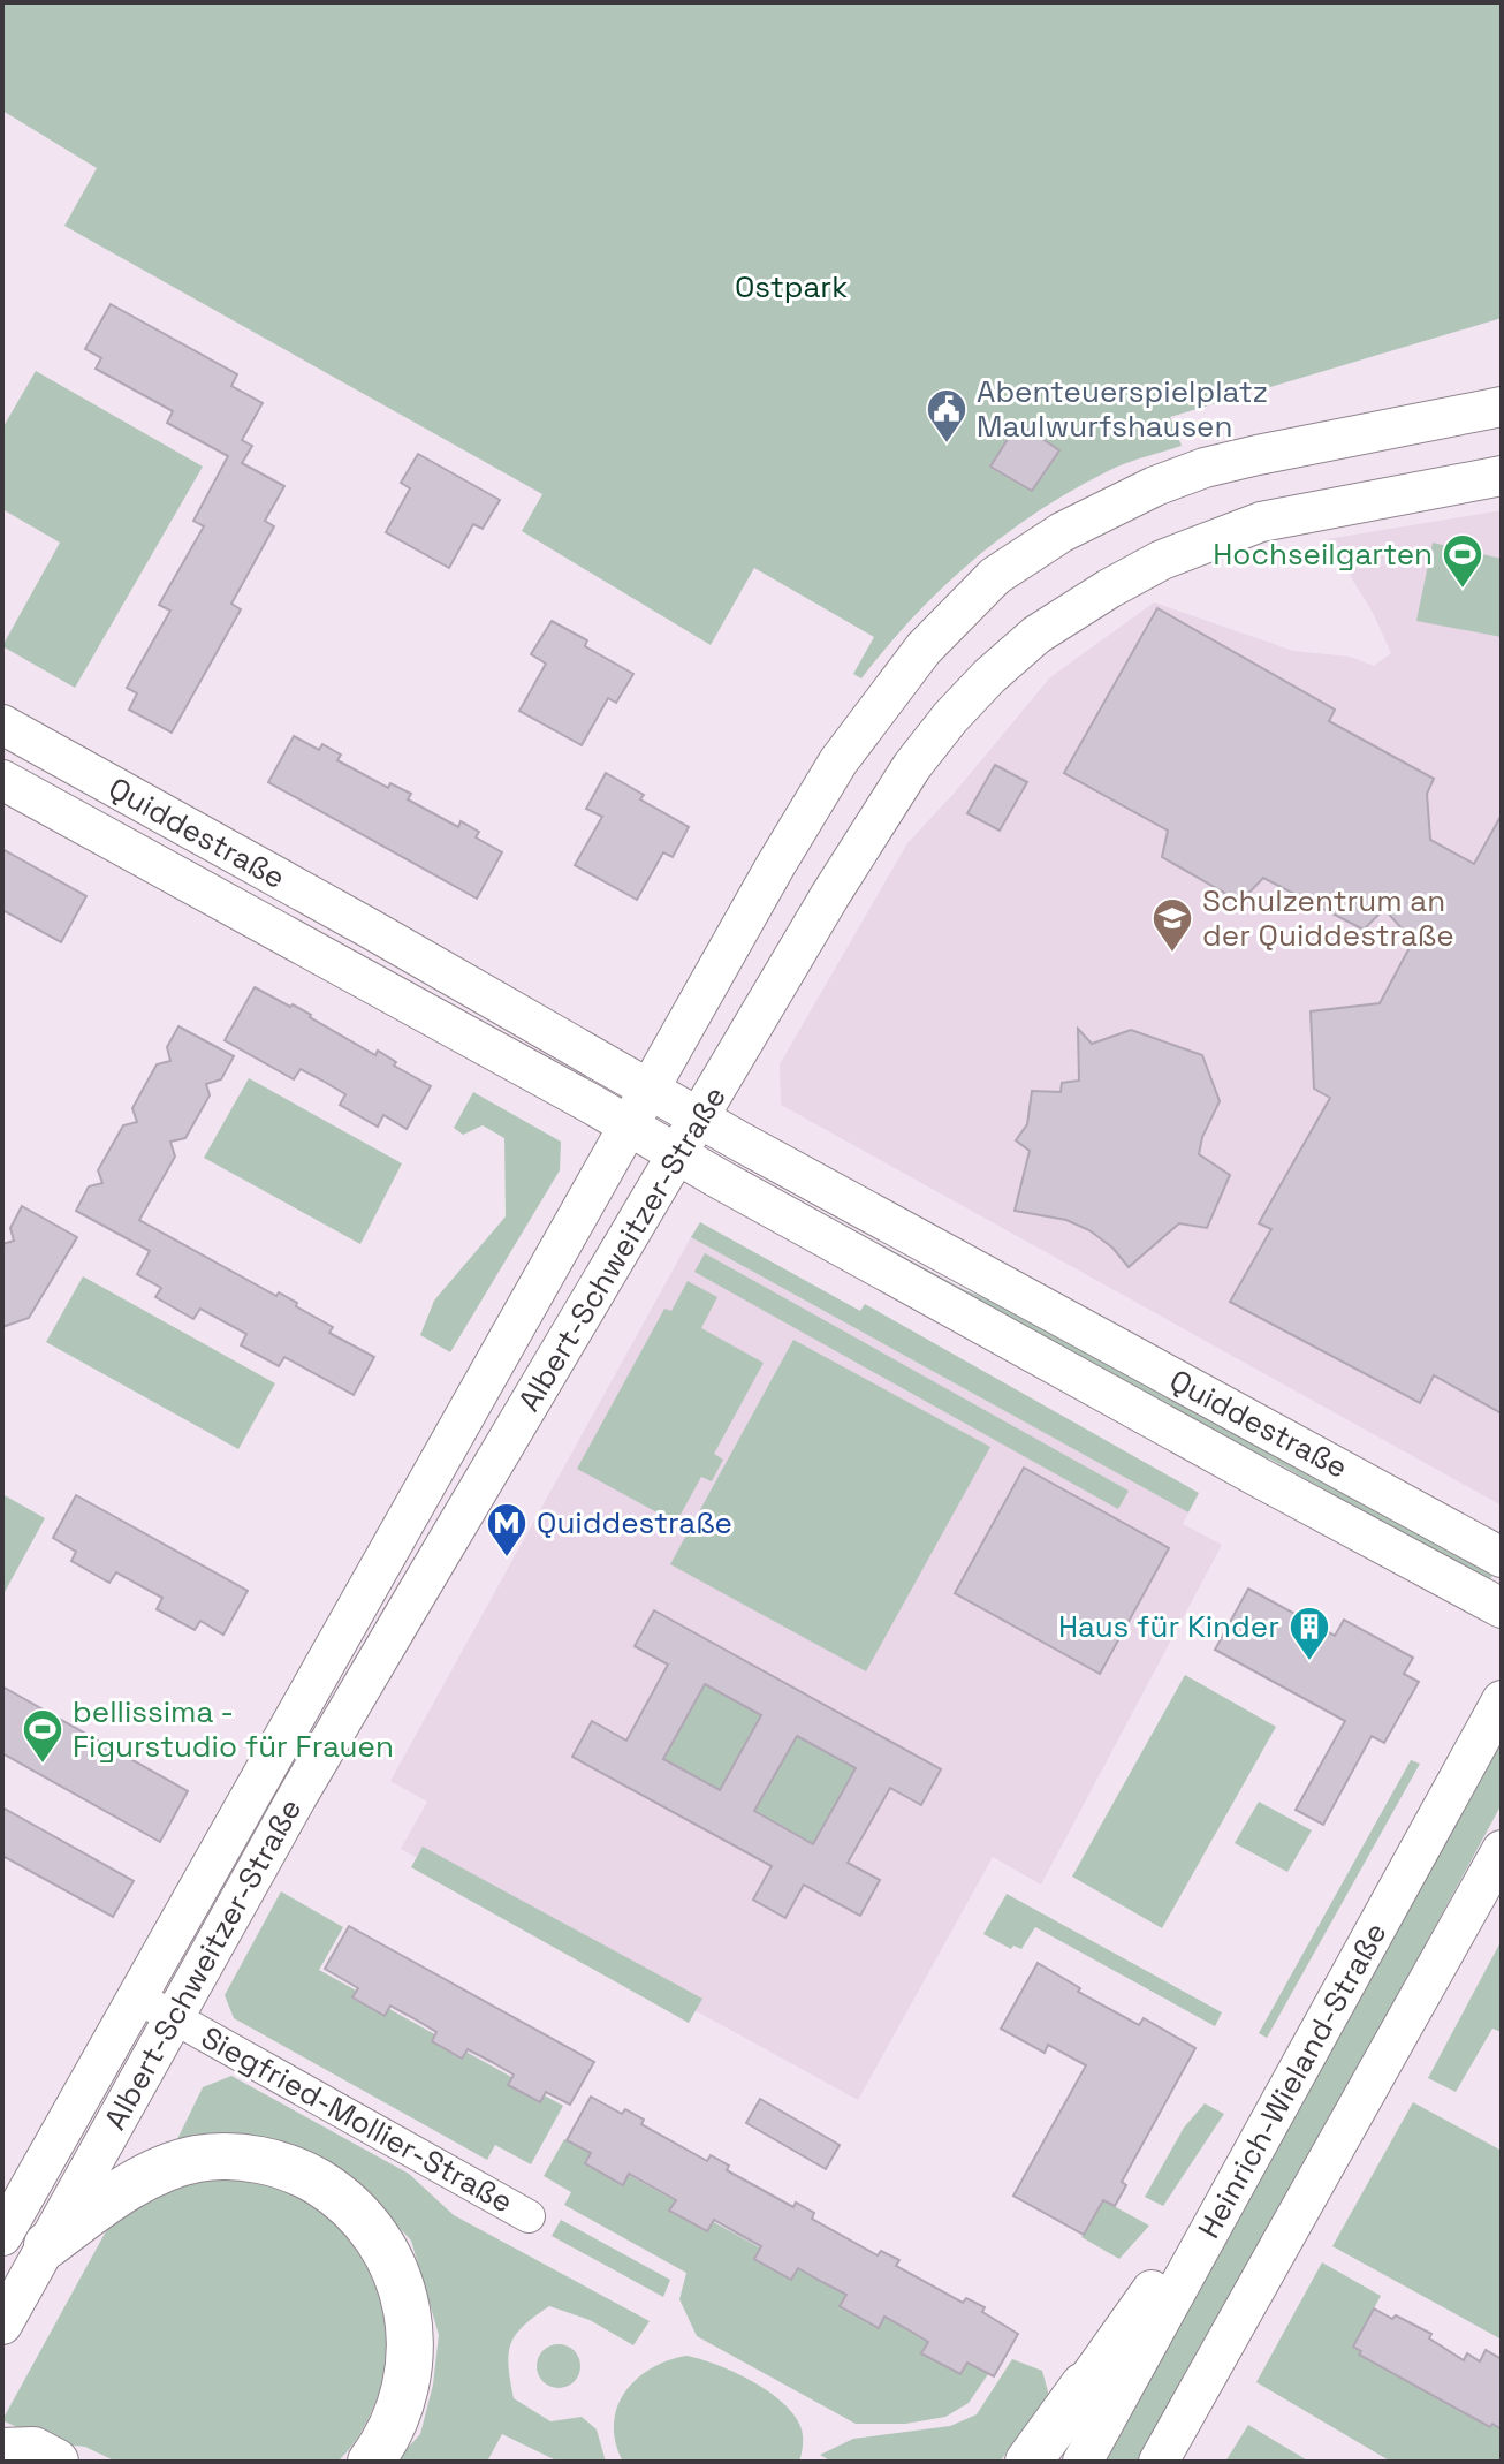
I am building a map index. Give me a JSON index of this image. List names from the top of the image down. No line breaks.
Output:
{"streets":{"main road":["Quiddestraße","Albert-Schweitzer-Straße","Heinrich-Wieland-Straße"],"street":["Siegfried-Mollier-Straße"]},"crossings":[["Quiddestraße","Albert-Schweitzer-Straße"],["Albert-Schweitzer-Straße","Siegfried-Mollier-Straße"]],"parks":["Ostpark"],"places":{"public building":["Abenteuerspielplatz Maulwurfshausen"],"sports":["Hochseilgarten","bellissima - Figurstudio für Frauen"],"school or university":["Schulzentrum an der Quiddestraße"],"metro station":["Quiddestraße"],"building":["Haus für Kinder"]}}
